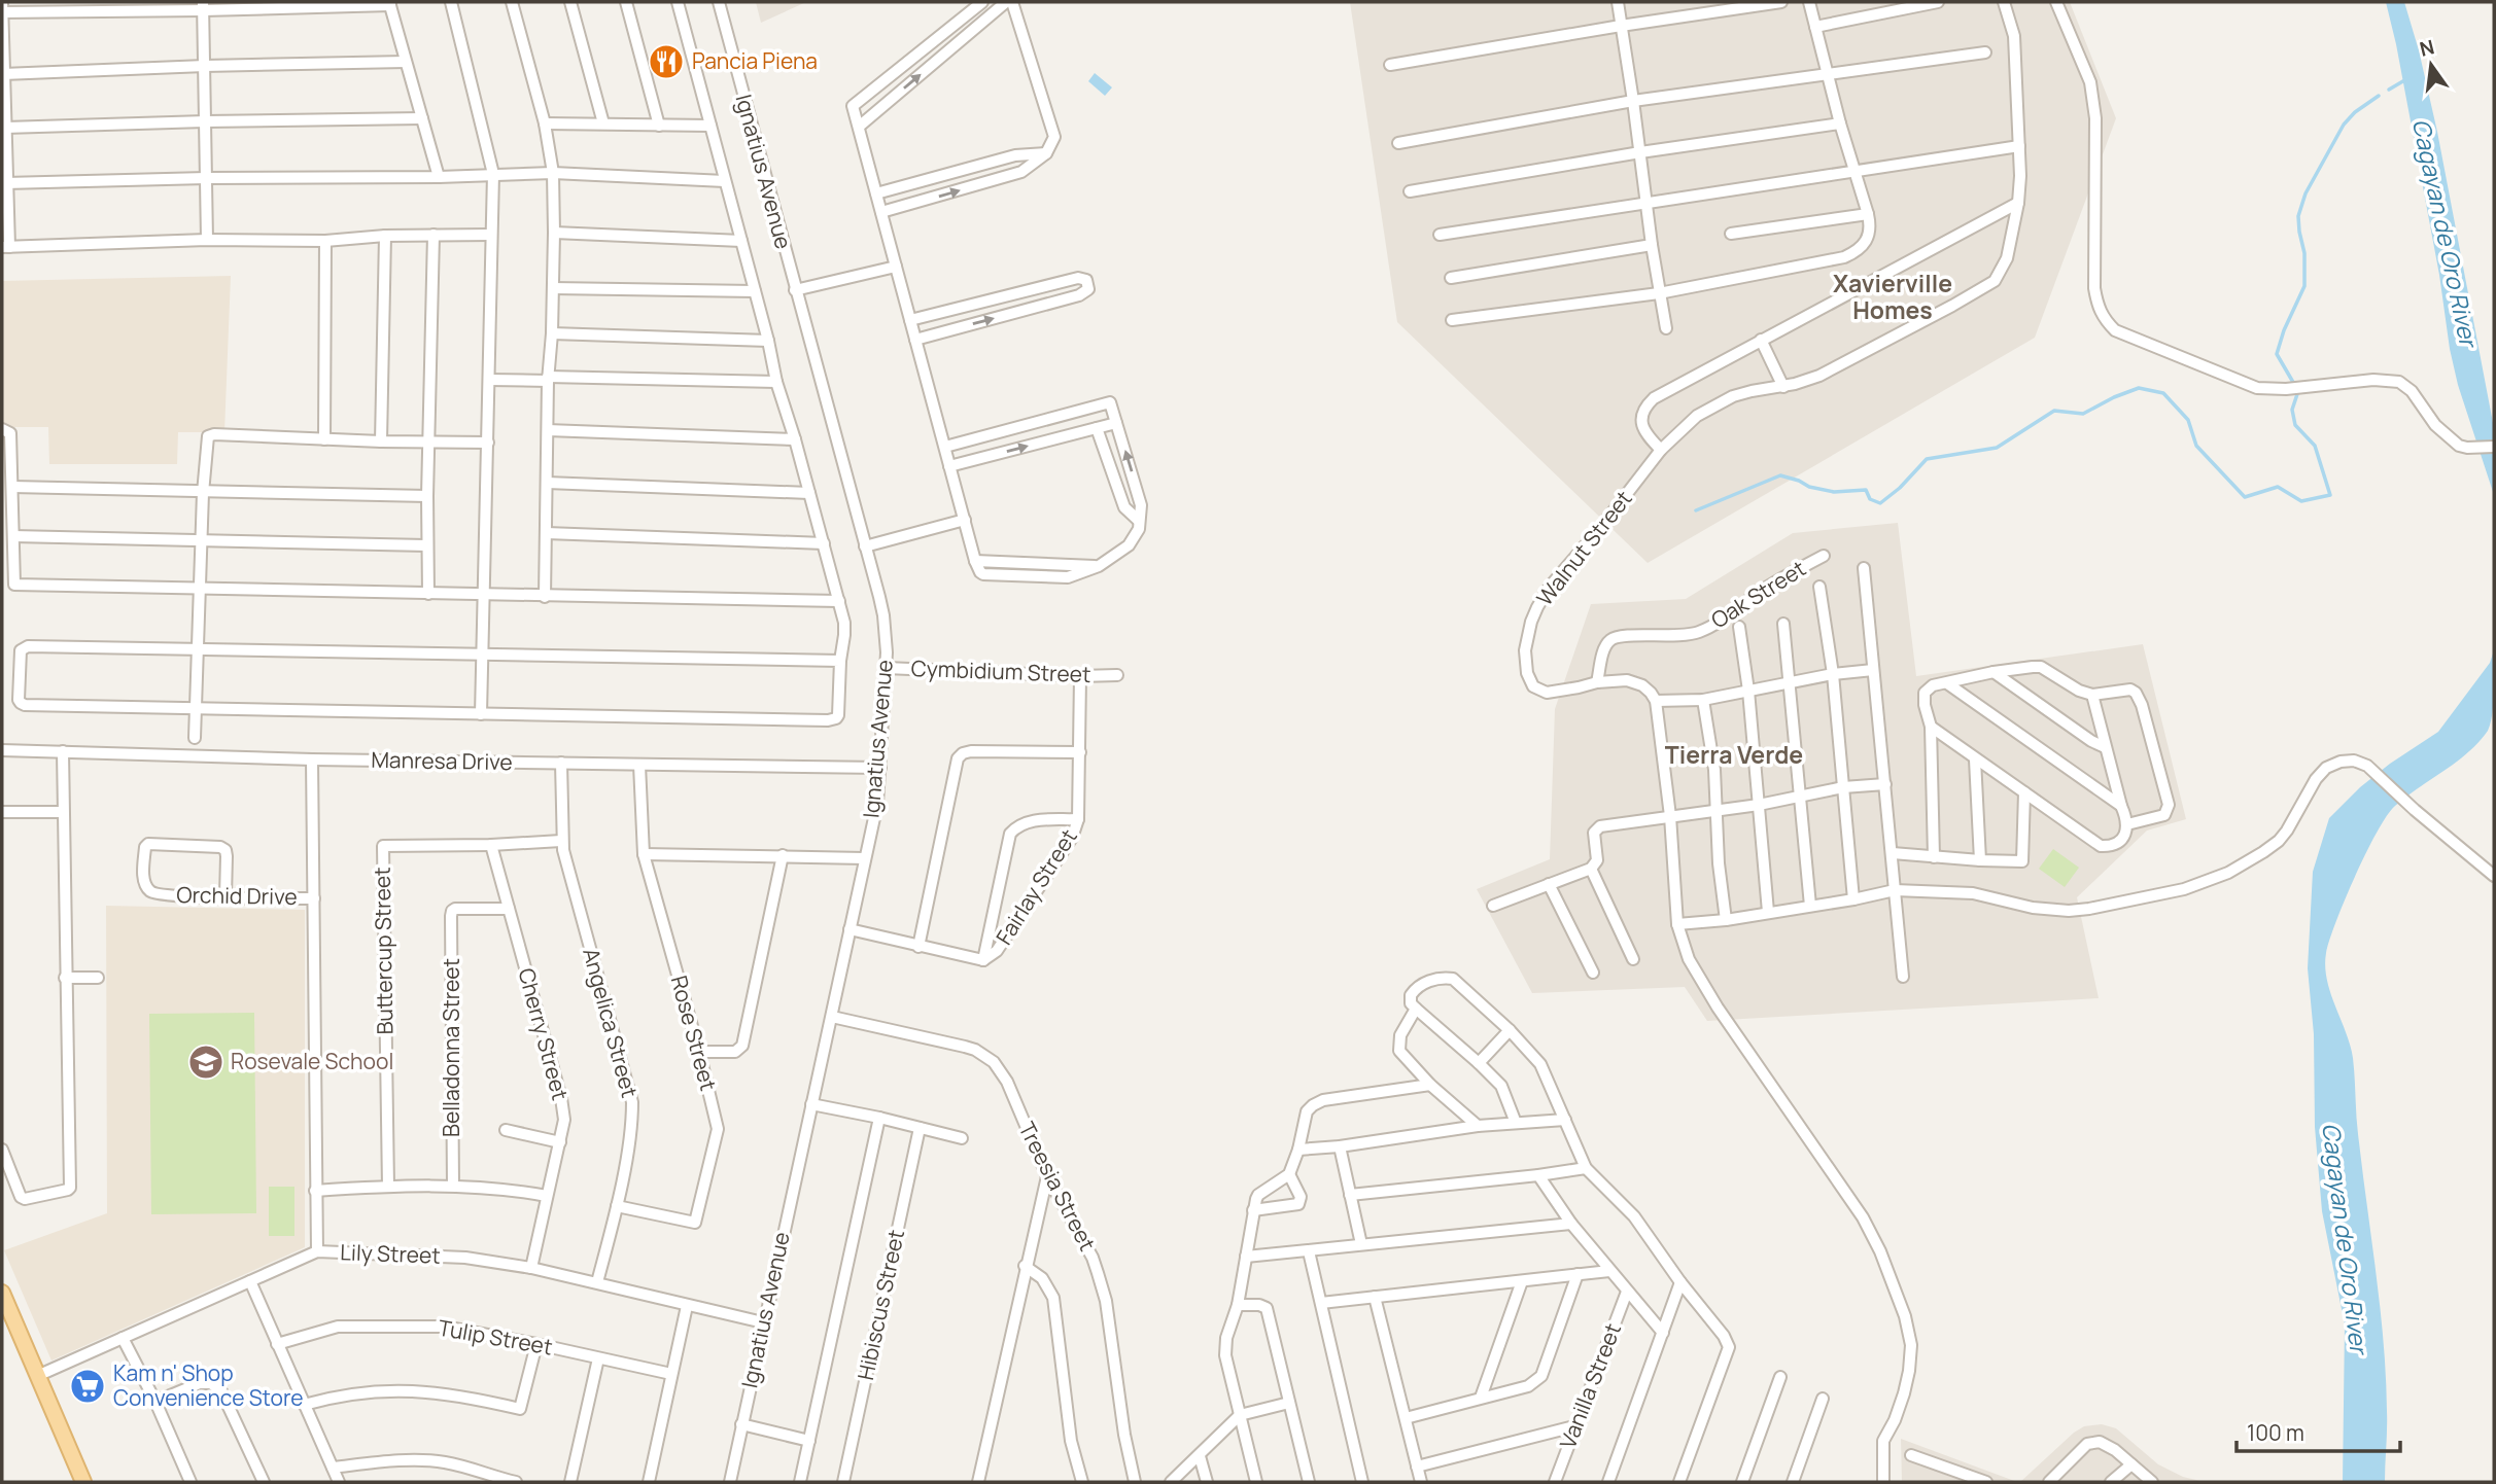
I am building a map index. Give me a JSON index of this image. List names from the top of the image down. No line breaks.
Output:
{"streets":{"street":["Ignatius Avenue","Walnut Street","Oak Street","Cymbidium Street","Manresa Drive","Fairlay Street","Orchid Drive","Buttercup Street","Angelica Street","Rose Street","Cherry Street","Belladonna Street","Treesia Street","Lily Street","Hibiscus Street","Tulip Street","Vanilla Street"]},"crossings":[["Ignatius Avenue","Cymbidium Street"],["Ignatius Avenue","Manresa Drive"],["Ignatius Avenue","Treesia Street"],["Ignatius Avenue","Lily Street"],["Walnut Street","Oak Street"],["Cymbidium Street","Fairlay Street"],["Manresa Drive","Angelica Street"],["Manresa Drive","Rose Street"],["Buttercup Street","Cherry Street"],["Angelica Street","Rose Street"],["Angelica Street","Lily Street"],["Cherry Street","Belladonna Street"],["Cherry Street","Lily Street"]],"districts":["Xavierville Homes","Tierra Verde"],"water":["Cagayan de Oro River"],"places":{"restaurant":["Pancia Piena"],"school or university":["Rosevale School"],"supermarket":["Kam n' Shop Convenience Store"]},"scale_bar":"100 m","north":"top"}
